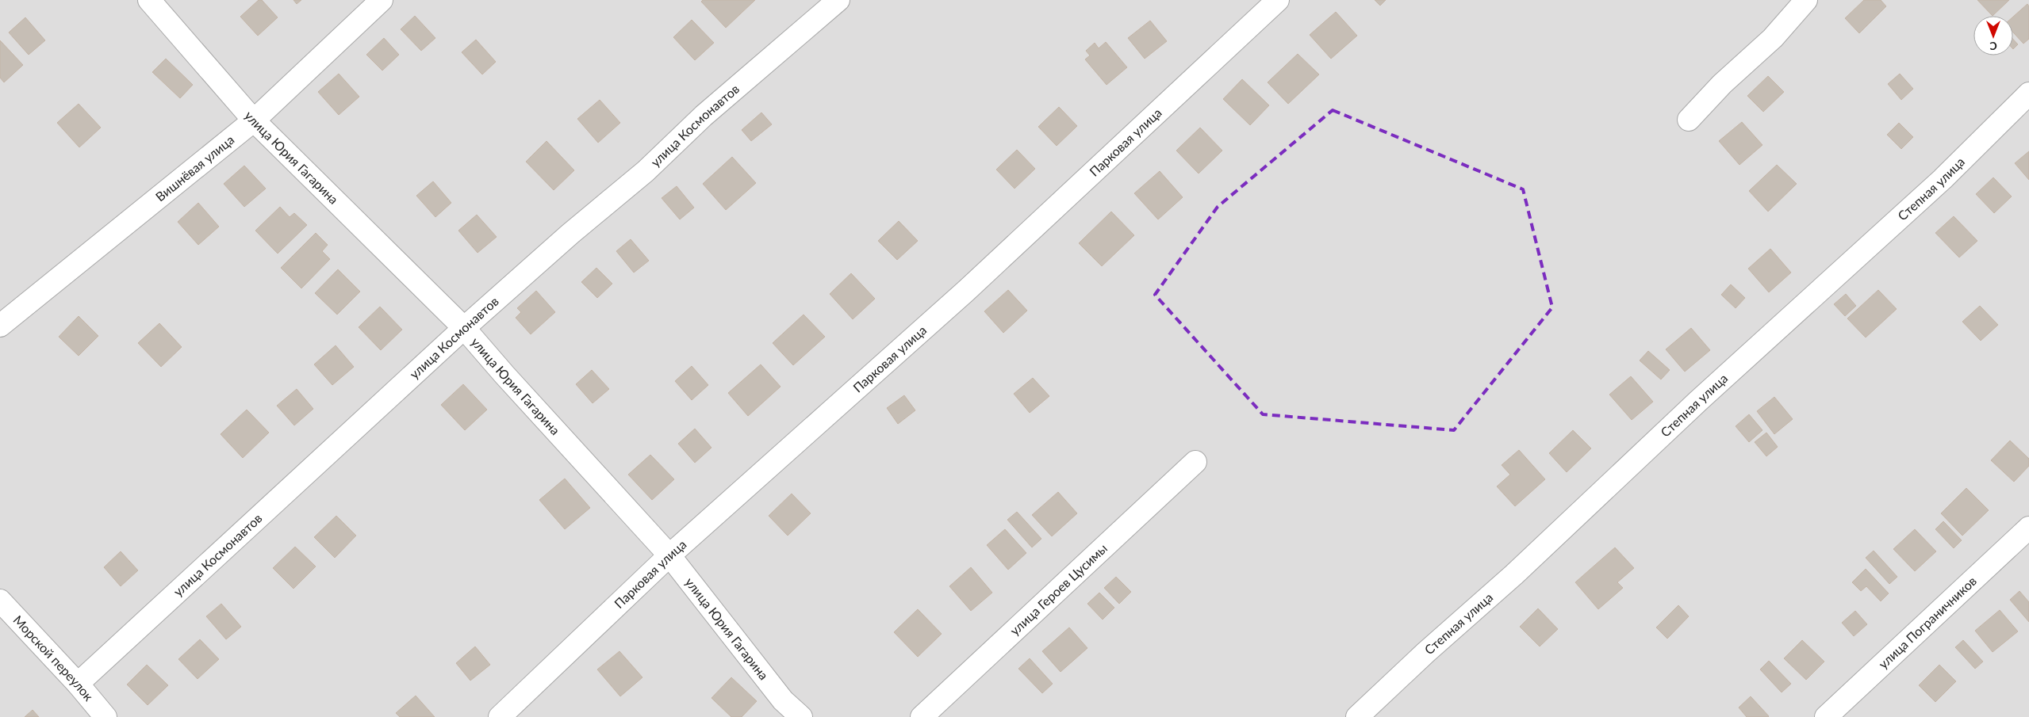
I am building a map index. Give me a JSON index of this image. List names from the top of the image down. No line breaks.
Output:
{"streets":{"street":["улица Космонавтов","Парковая улица","улица Юрия Гагарина","Вишнёвая улица","Степная улица","улица Героев Цусимы","улица Пограничников","Морской переулок"]},"crossings":[["улица Космонавтов","улица Юрия Гагарина"],["улица Космонавтов","Морской переулок"],["Парковая улица","улица Юрия Гагарина"],["улица Юрия Гагарина","Вишнёвая улица"]],"north":"bottom"}
